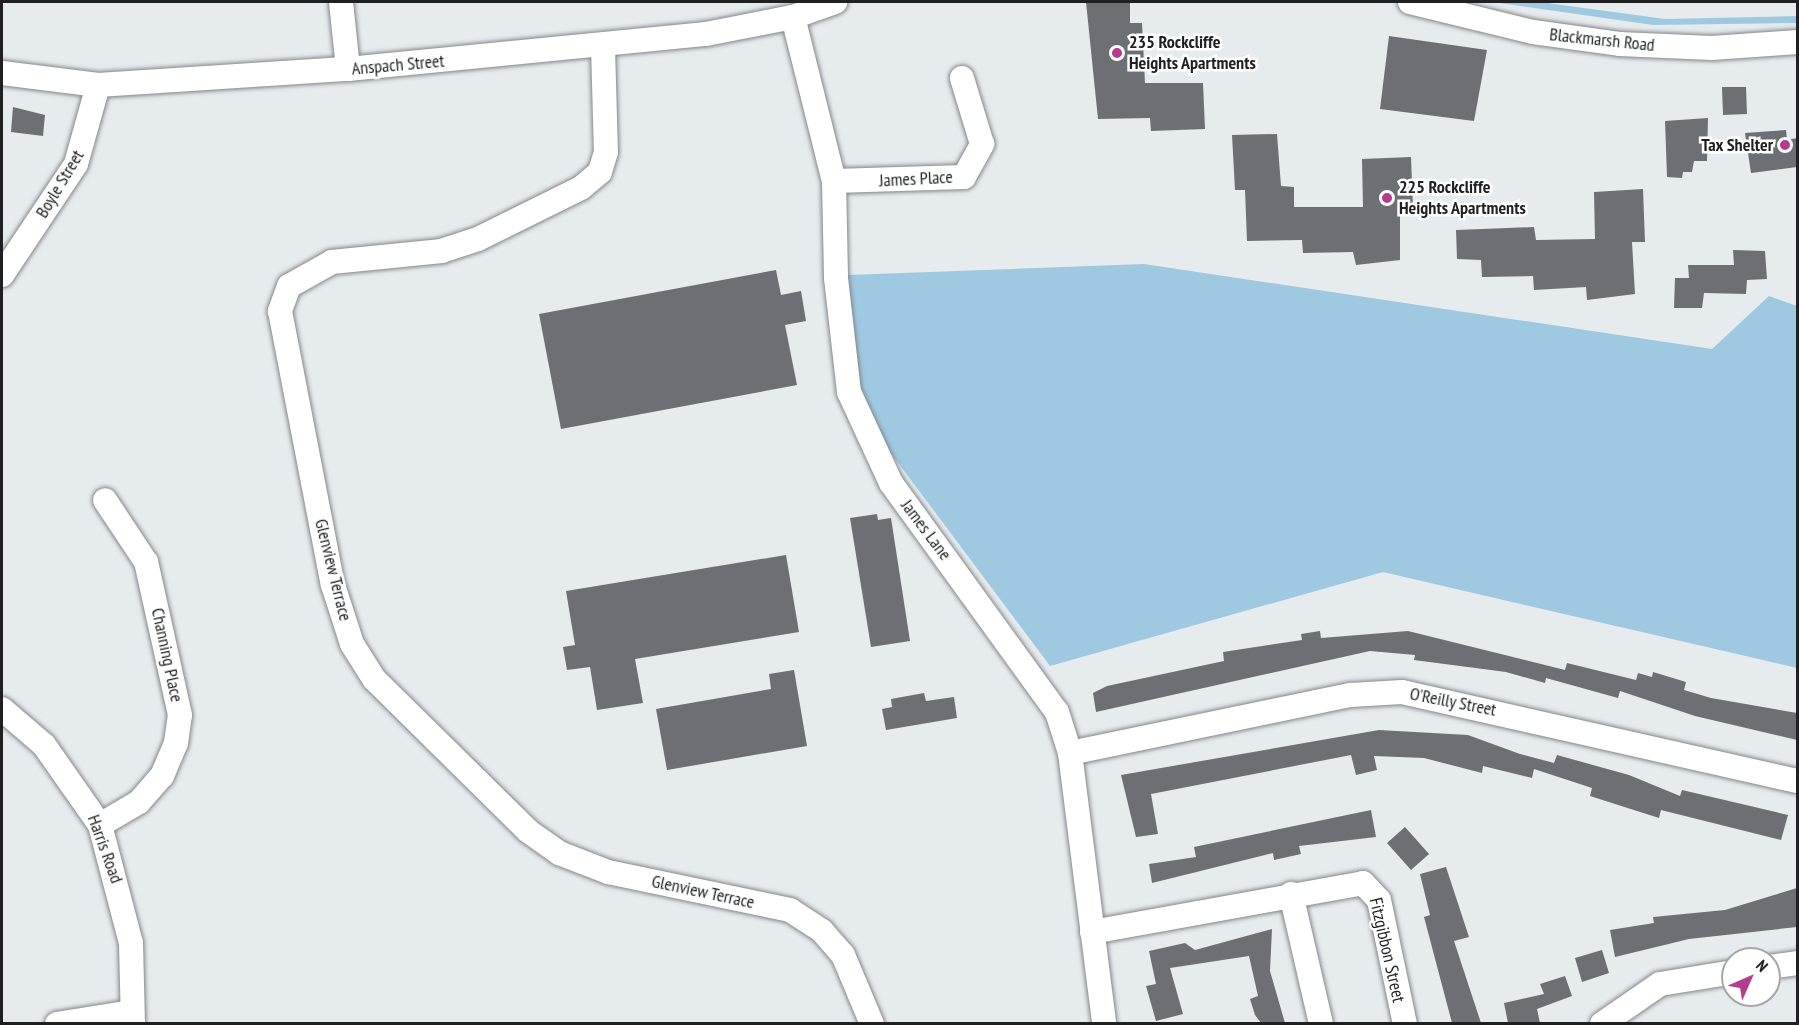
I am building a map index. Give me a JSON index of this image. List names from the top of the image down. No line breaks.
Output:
{"streets":{"street":["Blackmarsh Road","Anspach Street","James Place","Boyle Street","James Lane","Glenview Terrace","Channing Place","O'Reilly Street","Harris Road","Fitzgibbon Street"]},"crossings":[["Anspach Street","Boyle Street"],["Anspach Street","James Lane"],["Anspach Street","Glenview Terrace"],["James Place","James Lane"],["James Lane","O'Reilly Street"],["James Lane","Fitzgibbon Street"],["Channing Place","Harris Road"]],"places":["235 Rockcliffe Heights Apartments","Tax Shelter","225 Rockcliffe Heights Apartments"],"north":"top right"}
